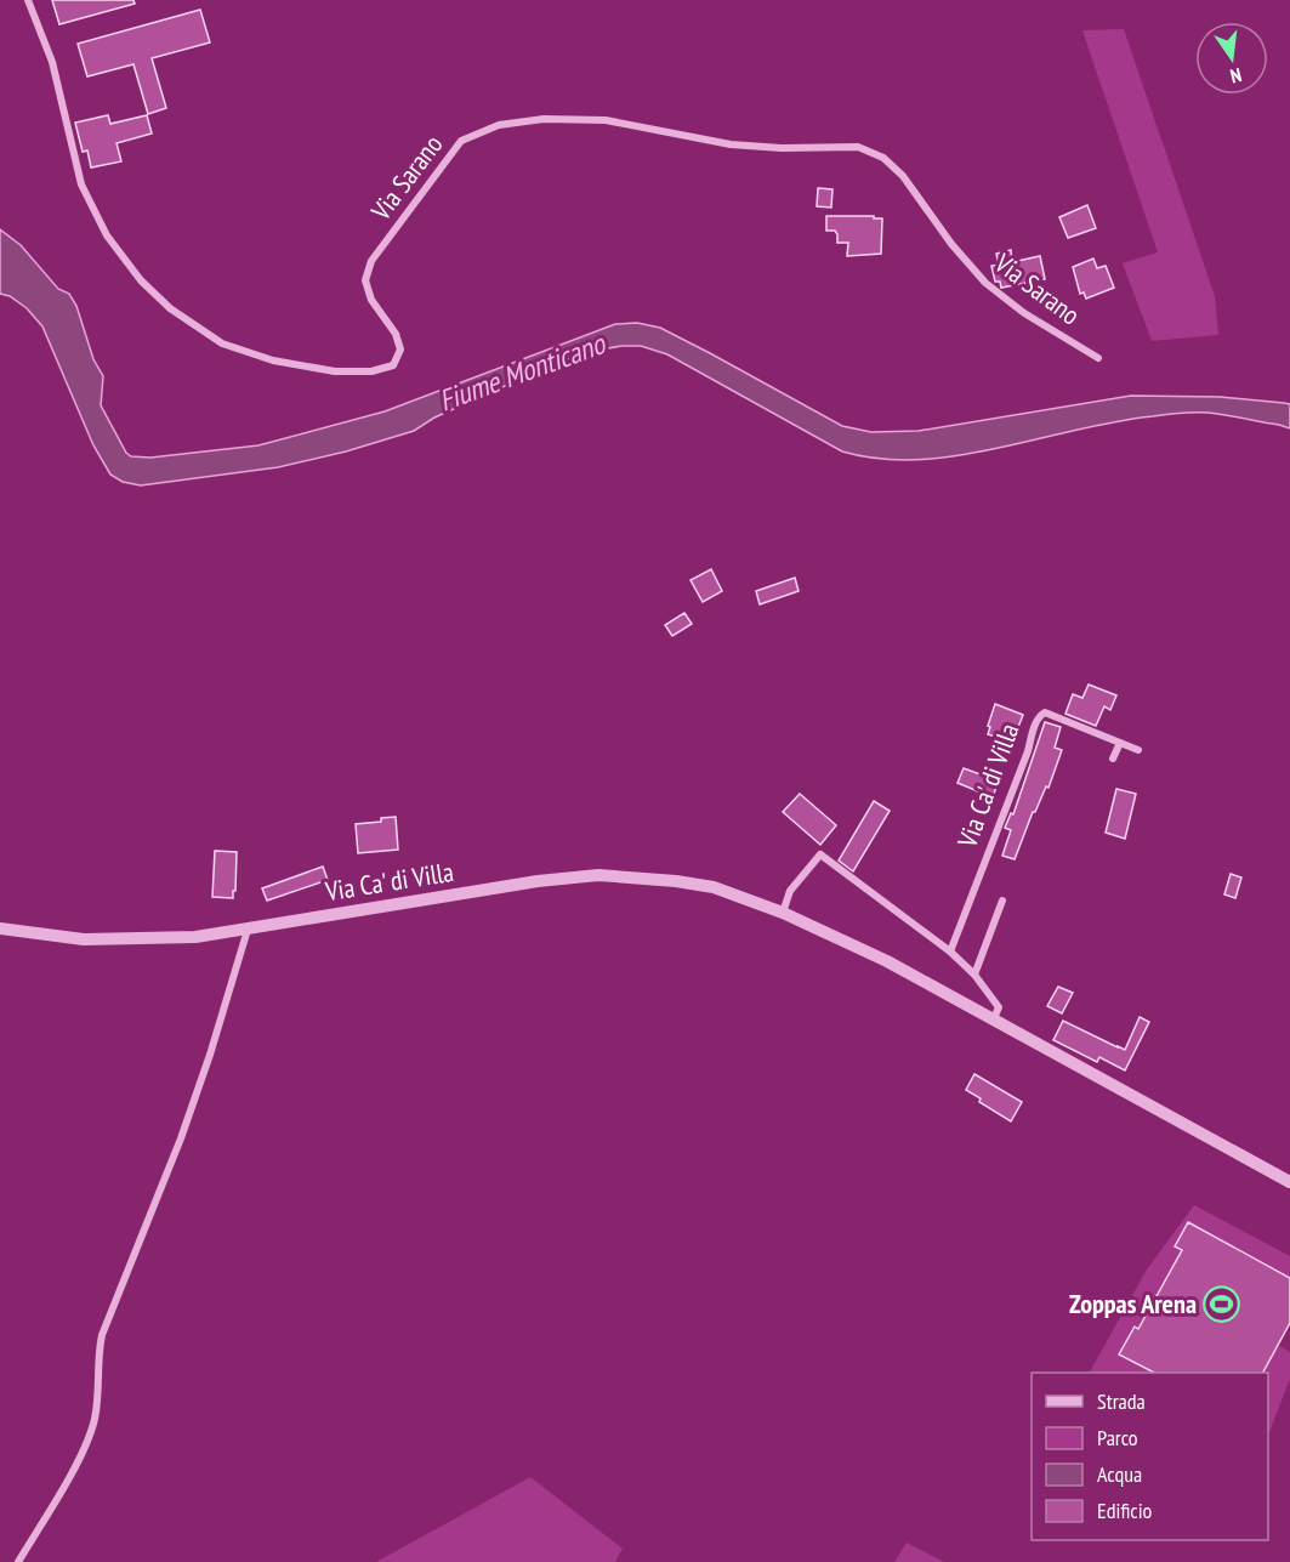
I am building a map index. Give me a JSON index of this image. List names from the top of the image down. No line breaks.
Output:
{"streets":{"street":["Via Sarano","Via Ca' di Villa"]},"water":["Fiume Monticano"],"places":{"sports":["Zoppas Arena"]},"legend":["Strada","Parco","Acqua","Edificio"],"north":"bottom"}
